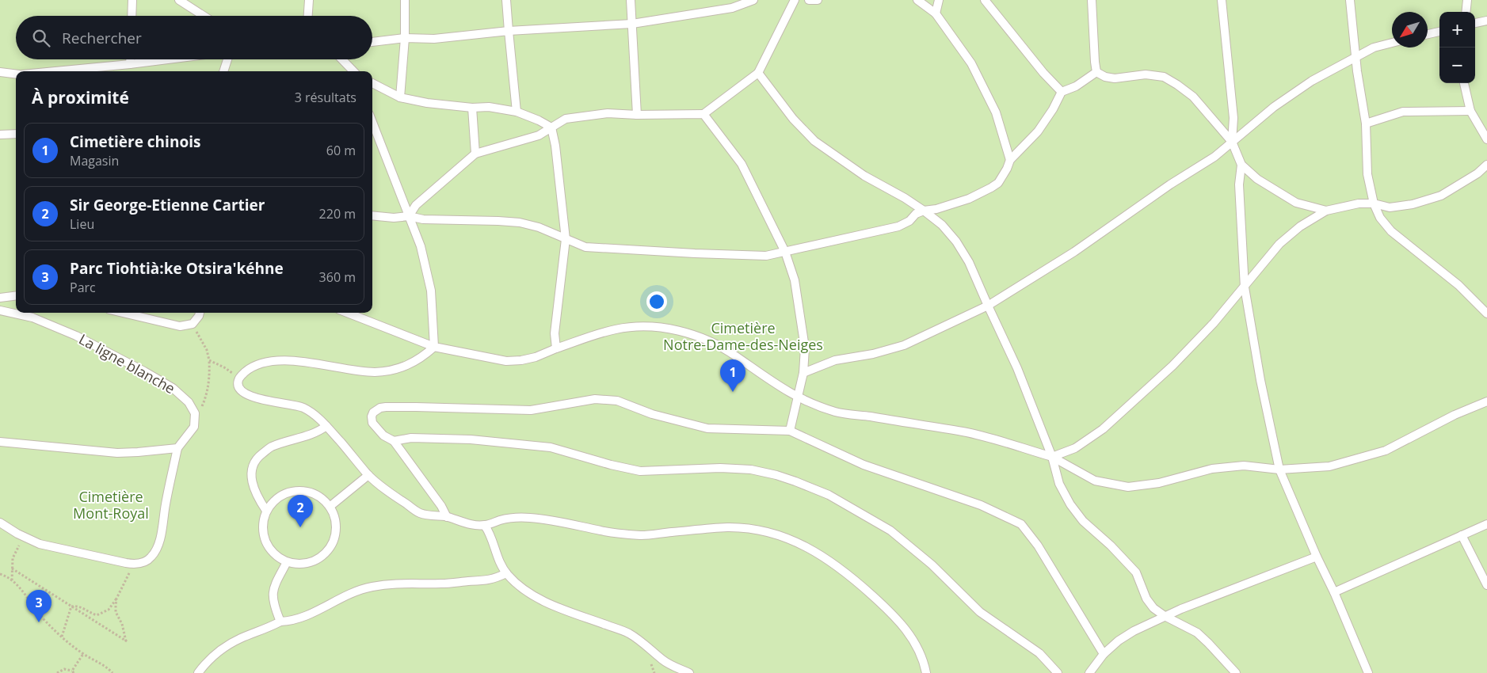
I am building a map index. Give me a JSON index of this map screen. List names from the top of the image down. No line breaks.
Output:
{"streets":{"lane":["La ligne blanche"]},"parks":["Cimetière Notre-Dame-des-Neiges","Cimetière Mont-Royal"],"north":"bottom left","page":{"map_buttons":["+","−"],"search":"Rechercher","heading":["À proximité","3 résultats"],"list":[{"mark":"1","name":"Cimetière chinois","note":"Magasin","value":"60 m"},{"mark":"2","name":"Sir George-Etienne Cartier","note":"Lieu","value":"220 m"},{"mark":"3","name":"Parc Tiohtià:ke Otsira'kéhne","note":"Parc","value":"360 m"}],"pins":["1","2","3"]}}
